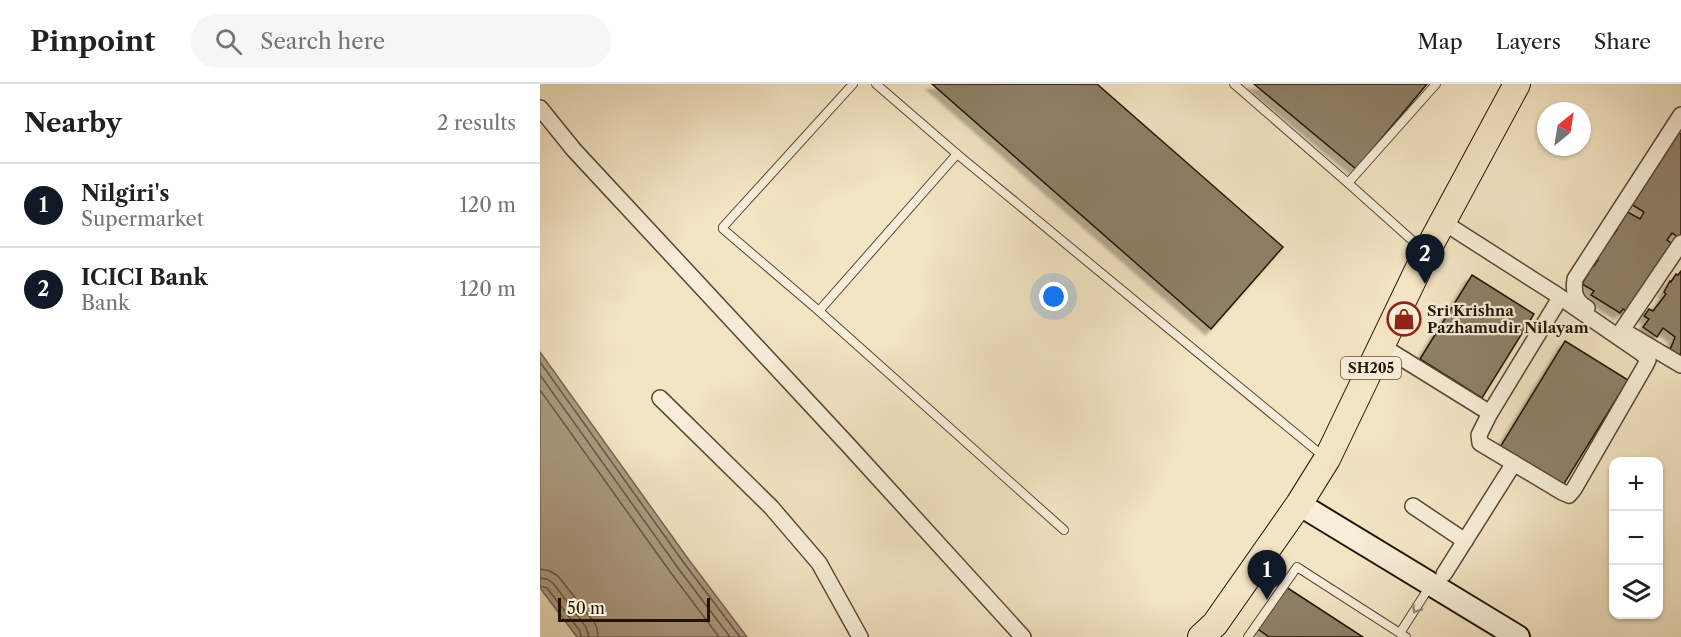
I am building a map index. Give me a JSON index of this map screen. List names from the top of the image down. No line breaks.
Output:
{"streets":{"main road":["SH205"]},"places":{"shop":["Sri Krishna Pazhamudir Nilayam"]},"scale_bar":"50 m","north":"top right","page":{"header":"Pinpoint","search":"Search here","nav":["Map","Layers","Share"],"heading":["Nearby","2 results"],"list":[{"mark":"1","name":"Nilgiri's","note":"Supermarket","value":"120 m"},{"mark":"2","name":"ICICI Bank","note":"Bank","value":"120 m"}],"pins":["2","1"],"map_buttons":["+","−"],"scale":"50 m"}}
